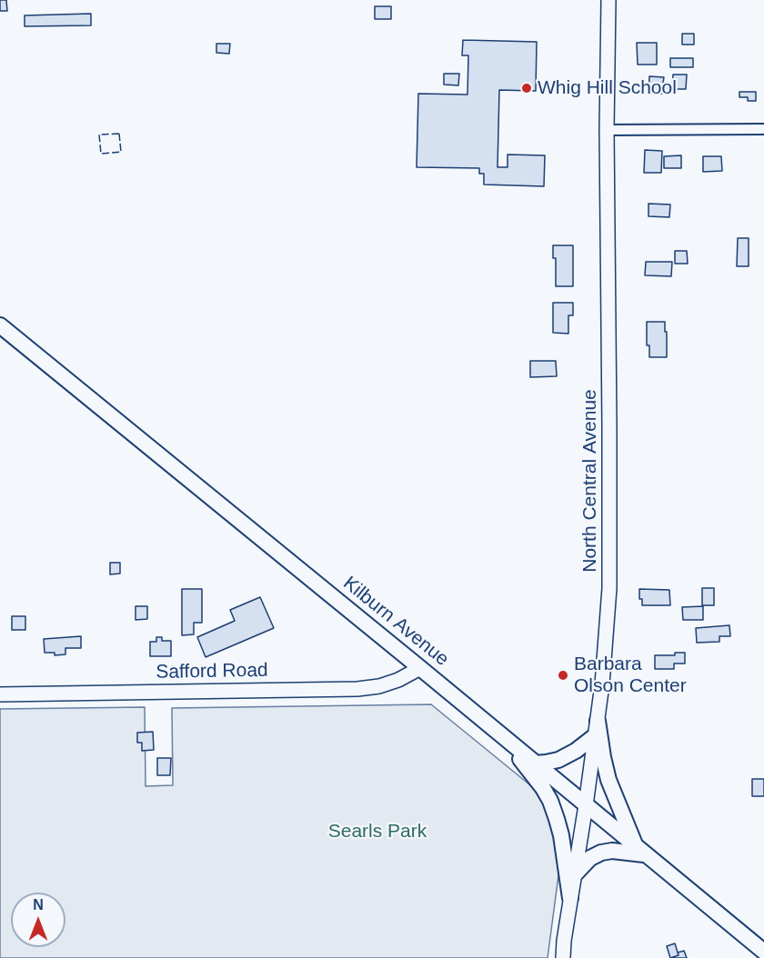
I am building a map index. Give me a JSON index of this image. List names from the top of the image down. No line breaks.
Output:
{"streets":{"main road":["North Central Avenue","Kilburn Avenue","Safford Road"]},"crossings":[["North Central Avenue","Kilburn Avenue"],["Kilburn Avenue","Safford Road"]],"parks":["Searls Park"],"places":["Whig Hill School","Barbara Olson Center"],"north":"top"}
